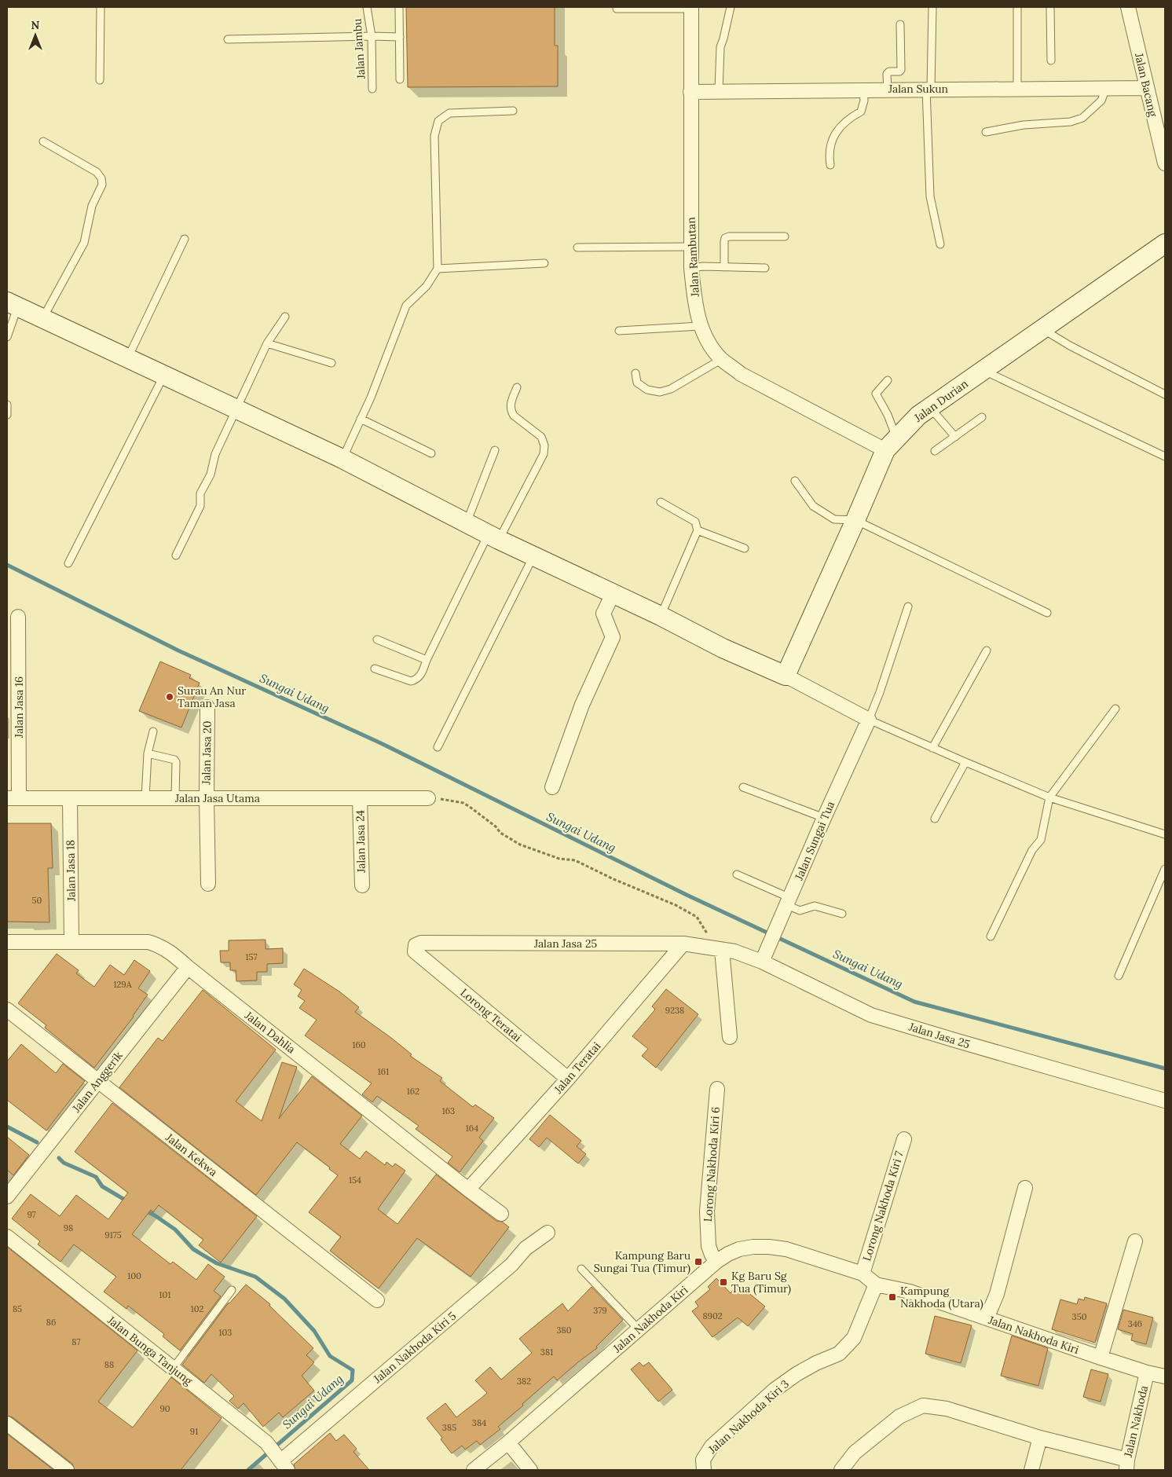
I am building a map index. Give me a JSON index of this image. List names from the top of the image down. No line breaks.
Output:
{"streets":{"street":["Jalan Bacang","Jalan Sukun","Jalan Rambutan","Jalan Durian","Jalan Jasa 16","Jalan Jasa 20","Jalan Jasa Utama","Jalan Sungai Tua","Jalan Jasa 24","Jalan Jasa 18","Jalan Jasa 25","Lorong Teratai","Jalan Dahlia","Jalan Teratai","Jalan Anggerik","Jalan Kekwa","Lorong Nakhoda Kiri 6","Lorong Nakhoda Kiri 7","Jalan Nakhoda Kiri","Jalan Nakhoda Kiri 5","Jalan Bunga Tanjung","Jalan Nakhoda Kiri 3","Jalan Nakhoda"],"lane":["Jalan Jambu"]},"crossings":[["Jalan Bacang","Jalan Sukun"],["Jalan Sukun","Jalan Rambutan"],["Jalan Rambutan","Jalan Durian"],["Jalan Jasa 16","Jalan Jasa Utama"],["Jalan Jasa 20","Jalan Jasa Utama"],["Jalan Jasa Utama","Jalan Jasa 24"],["Jalan Jasa Utama","Jalan Jasa 18"],["Jalan Sungai Tua","Jalan Jasa 25"],["Jalan Jasa 18","Jalan Dahlia"],["Jalan Jasa 25","Lorong Teratai"],["Jalan Jasa 25","Jalan Teratai"],["Lorong Teratai","Jalan Teratai"],["Jalan Dahlia","Jalan Teratai"],["Jalan Dahlia","Jalan Anggerik"],["Jalan Anggerik","Jalan Kekwa"],["Lorong Nakhoda Kiri 6","Jalan Nakhoda Kiri"],["Lorong Nakhoda Kiri 7","Jalan Nakhoda Kiri"],["Jalan Nakhoda Kiri","Jalan Nakhoda Kiri 3"],["Jalan Nakhoda Kiri","Jalan Nakhoda"],["Jalan Nakhoda Kiri 5","Jalan Bunga Tanjung"]],"water":["Sungai Udang"],"places":{"other":["Surau An Nur Taman Jasa"],"transit":["Kampung Baru Sungai Tua (Timur)","Kg Baru Sg Tua (Timur)","Kampung Nakhoda (Utara)"]},"house_numbers":["50","157","129A","9238","160","161","162","163","164","154","97","98","9175","100","101","85","102","379","8902","350","86","346","380","103","87","381","88","382","90","384","385","91"],"north":"top"}
